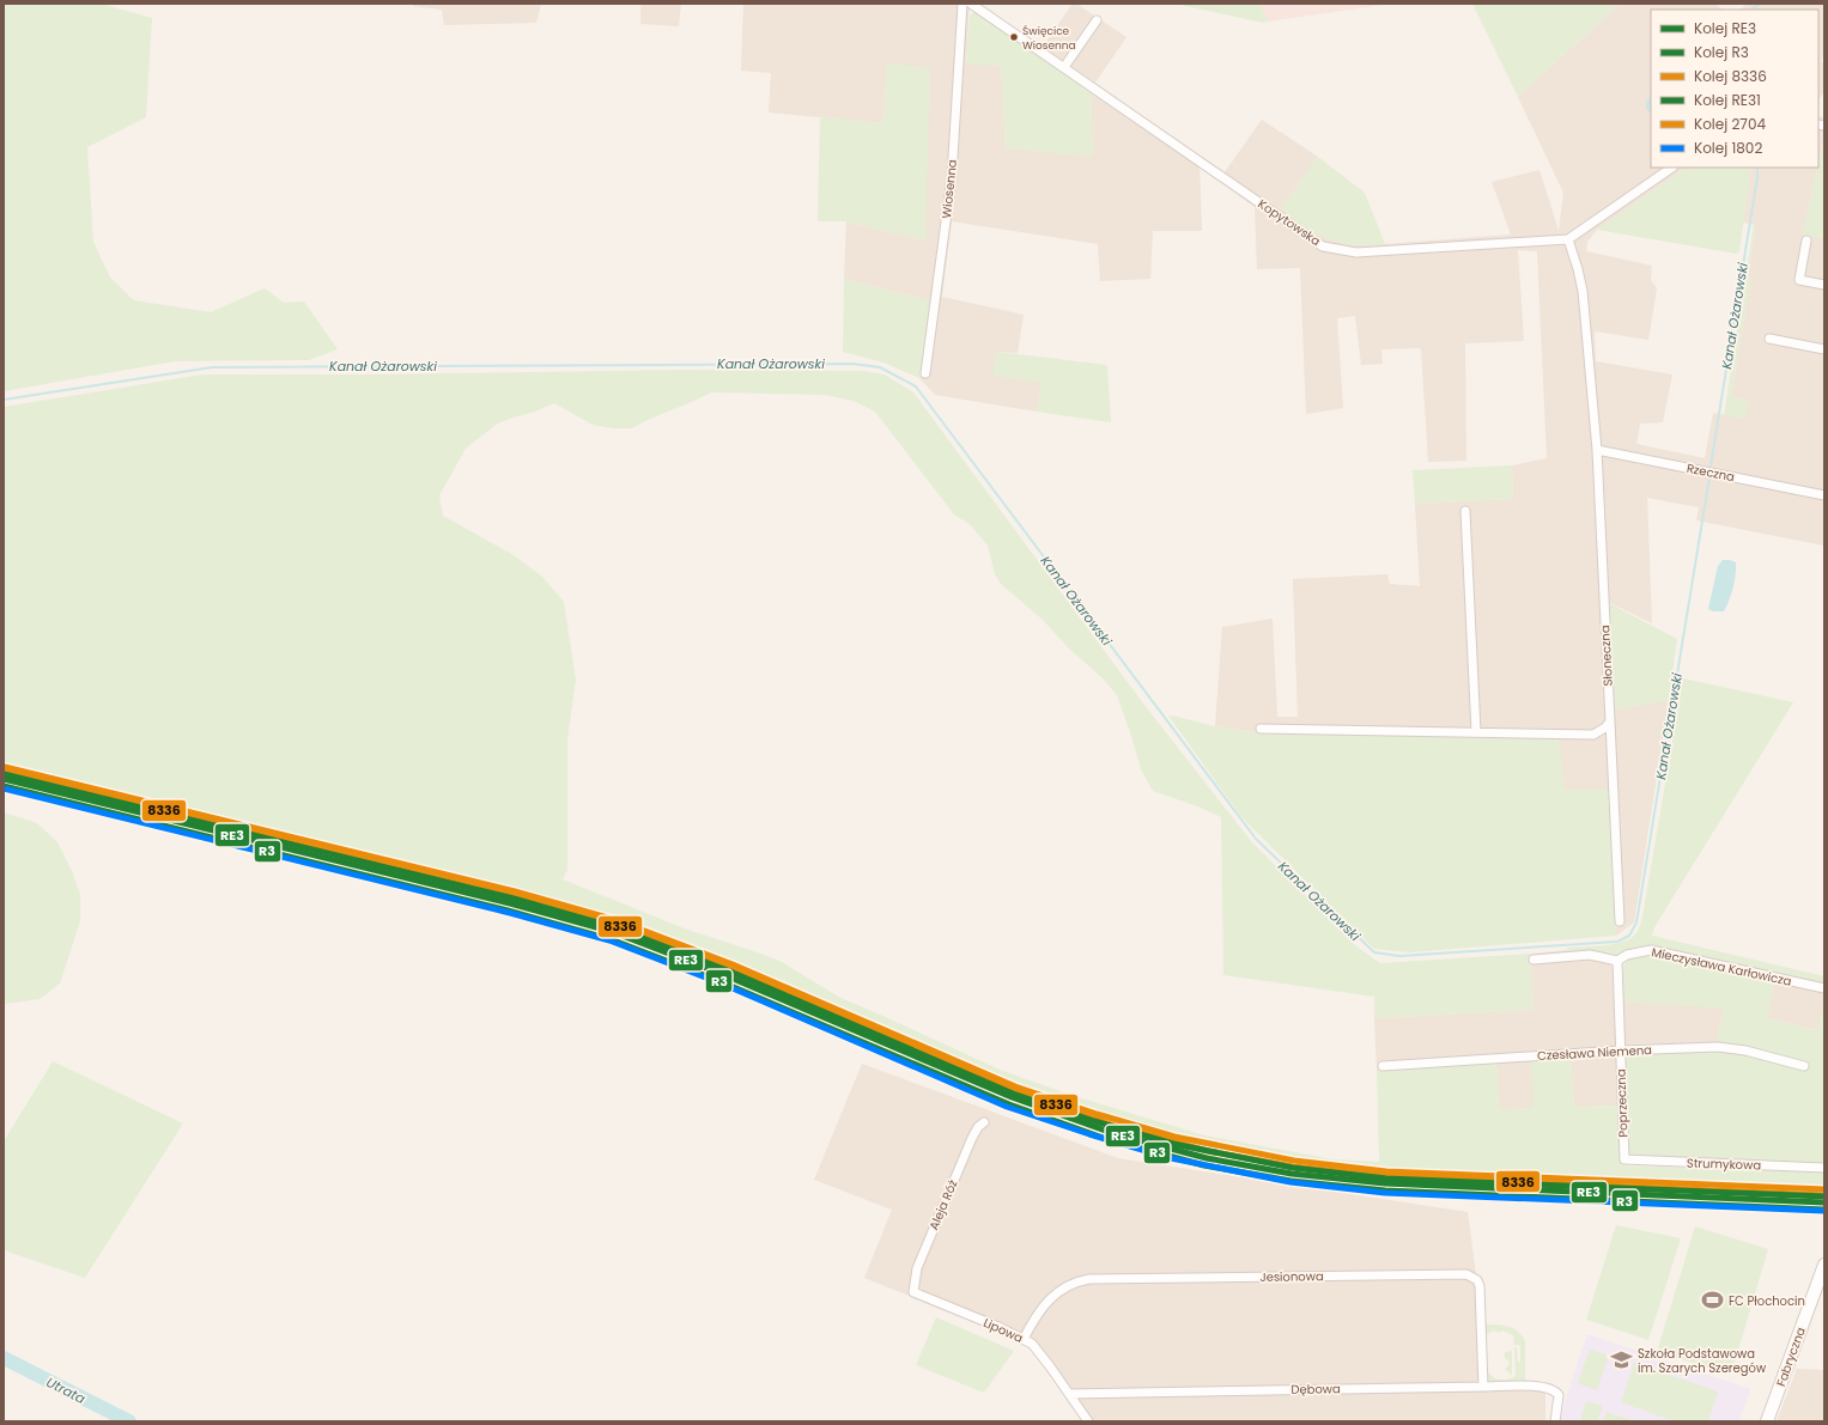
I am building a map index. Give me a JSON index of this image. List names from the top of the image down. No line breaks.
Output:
{"streets":{"main road":["Fabryczna"],"street":["Wiosenna","Kopytowska","Rzeczna","Słoneczna","Mieczysława Karłowicza","Czesława Niemena","Poprzeczna","Strumykowa","Aleja Róż","Jesionowa","Lipowa","Dębowa"]},"crossings":[["Kopytowska","Słoneczna"],["Rzeczna","Słoneczna"],["Mieczysława Karłowicza","Poprzeczna"],["Czesława Niemena","Poprzeczna"],["Poprzeczna","Strumykowa"],["Aleja Róż","Lipowa"],["Jesionowa","Lipowa"],["Jesionowa","Dębowa"],["Lipowa","Dębowa"]],"water":["Kanał Ożarowski","Utrata"],"places":{"other":["Święcice Wiosenna"],"sports":["FC Płochocin"],"school or university":["Szkoła Podstawowa im. Szarych Szeregów"]},"lines":["rail line 2704","rail line 8336","rail line RE31","rail line RE3","rail line R3","rail line 1802"],"legend":["Kolej RE3","Kolej R3","Kolej 8336","Kolej RE31","Kolej 2704","Kolej 1802"]}
